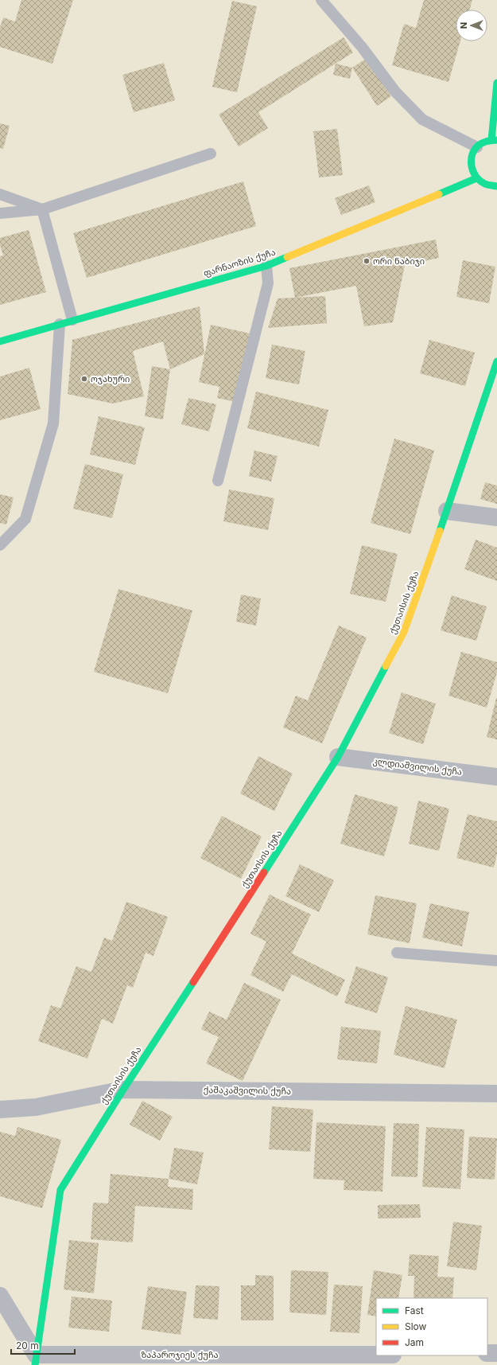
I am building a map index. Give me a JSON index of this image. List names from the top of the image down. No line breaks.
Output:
{"streets":{"street":["ფარნაოზის ქუჩა","ქუთაისის ქუჩა","კლდიაშვილის ქუჩა","ქაშაკაშვილის ქუჩა","ზაპაროჯიეს ქუჩა"]},"crossings":[["ქუთაისის ქუჩა","კლდიაშვილის ქუჩა"],["ქუთაისის ქუჩა","ქაშაკაშვილის ქუჩა"],["ქუთაისის ქუჩა","ზაპაროჯიეს ქუჩა"]],"places":["ორი ნაბიჯი","ოჯახური"],"legend":["Fast","Slow","Jam"],"scale_bar":"20 m","north":"left"}
